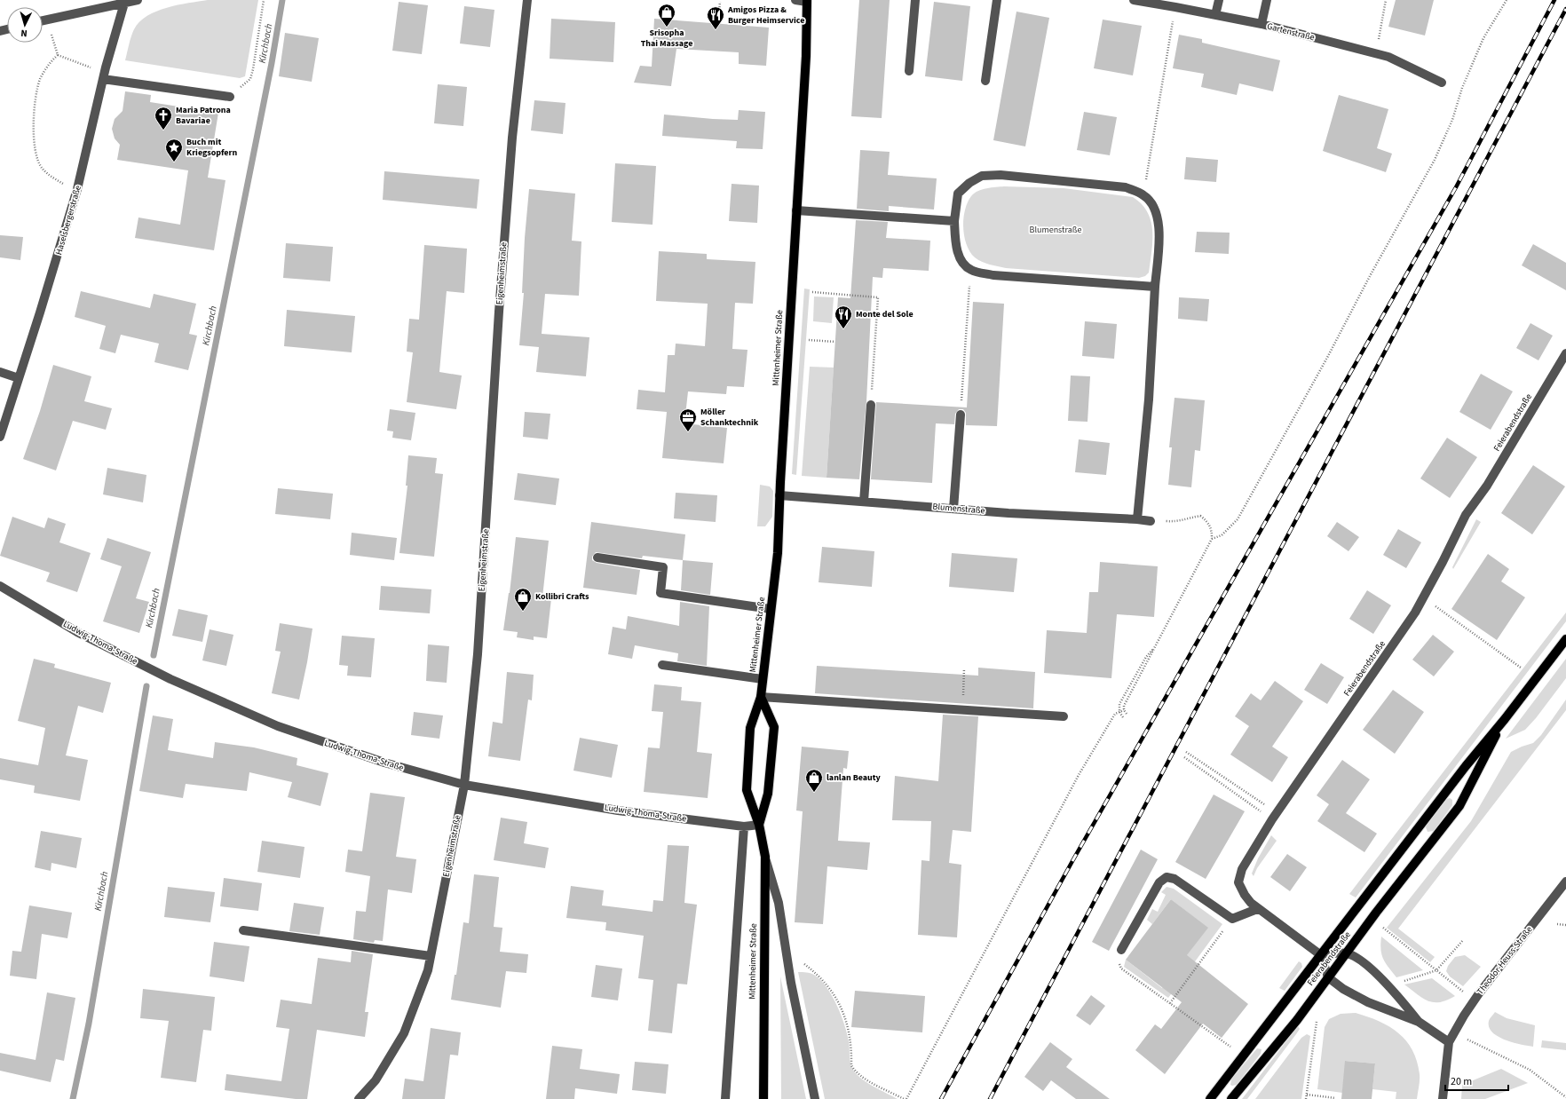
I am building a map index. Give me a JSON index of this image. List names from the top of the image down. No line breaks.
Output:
{"streets":{"main road":["Mittenheimer Straße","Feierabendstraße"],"street":["Gartenstraße","Haselsbergerstraße","Eigenheimstraße","Blumenstraße","Ludwig-Thoma-Straße","Theodor-Heuss-Straße"]},"crossings":[["Eigenheimstraße","Ludwig-Thoma-Straße"],["Mittenheimer Straße","Blumenstraße"],["Mittenheimer Straße","Ludwig-Thoma-Straße"]],"water":["Kirchbach"],"parks":["Blumenstraße"],"places":{"shop":["Srisopha Thai Massage","Kollibri Crafts","lanlan Beauty"],"restaurant":["Amigos Pizza & Burger Heimservice","Monte del Sole"],"church":["Maria Patrona Bavariae"],"place":["Buch mit Kriegsopfern"],"office":["Möller Schanktechnik"]},"scale_bar":"20 m","north":"bottom"}
